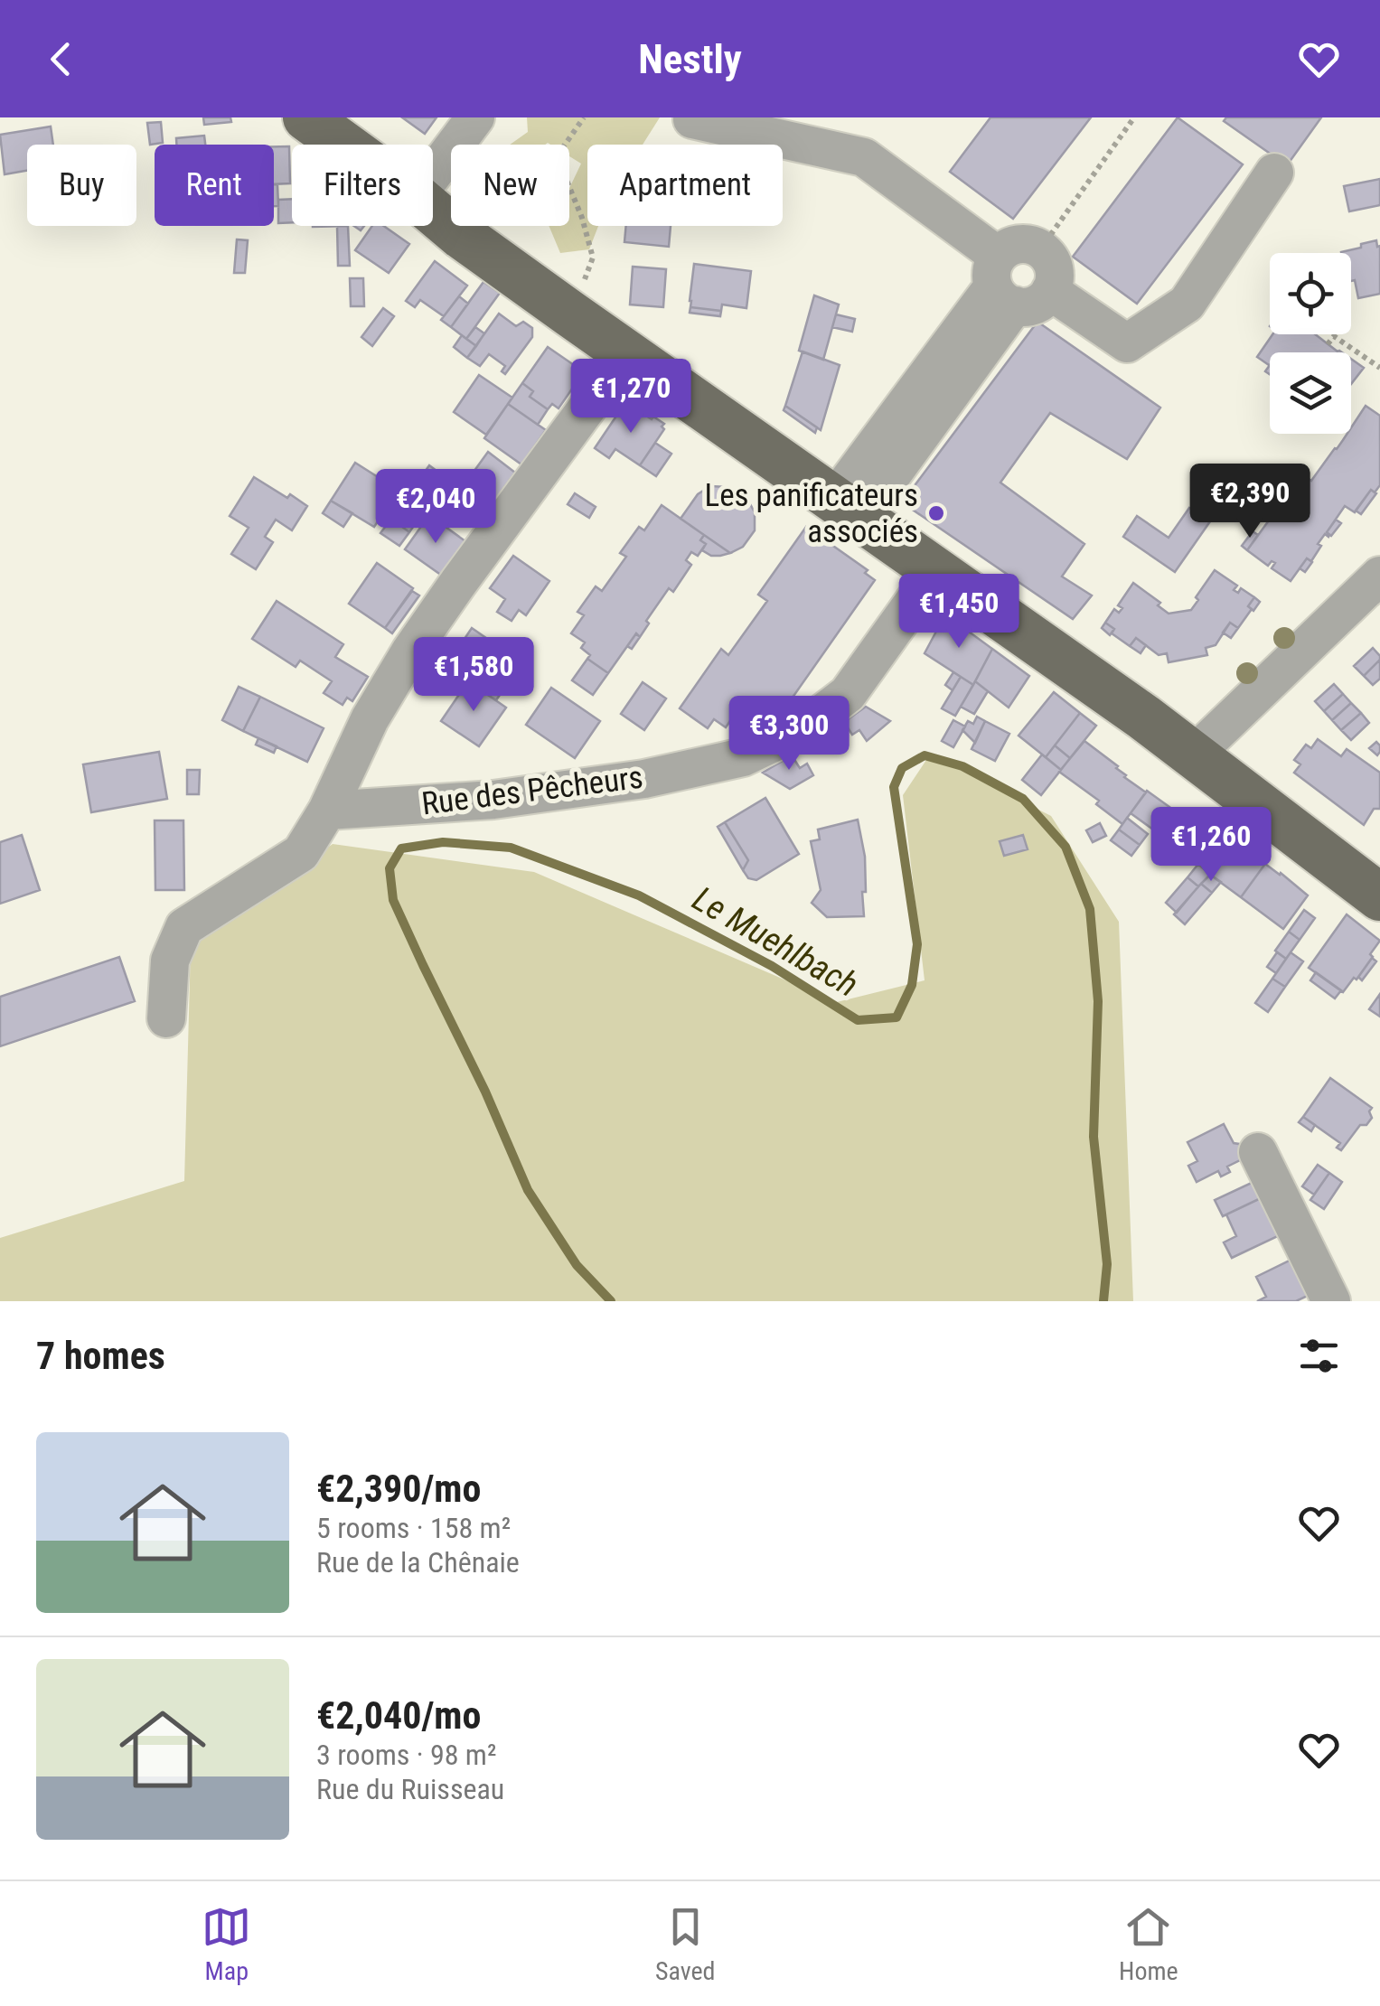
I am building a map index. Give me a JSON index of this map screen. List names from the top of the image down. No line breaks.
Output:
{"streets":{"street":["Rue des Pêcheurs"]},"water":["Le Muehlbach"],"places":["Les panificateurs associés"],"page":{"header":"Nestly","chip":["Buy","Rent","Filters","New","Apartment"],"price":["€1,270","€2,390","€2,040","€1,450","€1,580","€3,300","€1,260"],"heading":"7 homes","list":[{"name":"€2,390/mo","note":"5 rooms · 158 m² · Rue de la Chênaie"},{"name":"€2,040/mo","note":"3 rooms · 98 m² · Rue du Ruisseau"}],"tabs":["Map","Saved","Home"]}}
